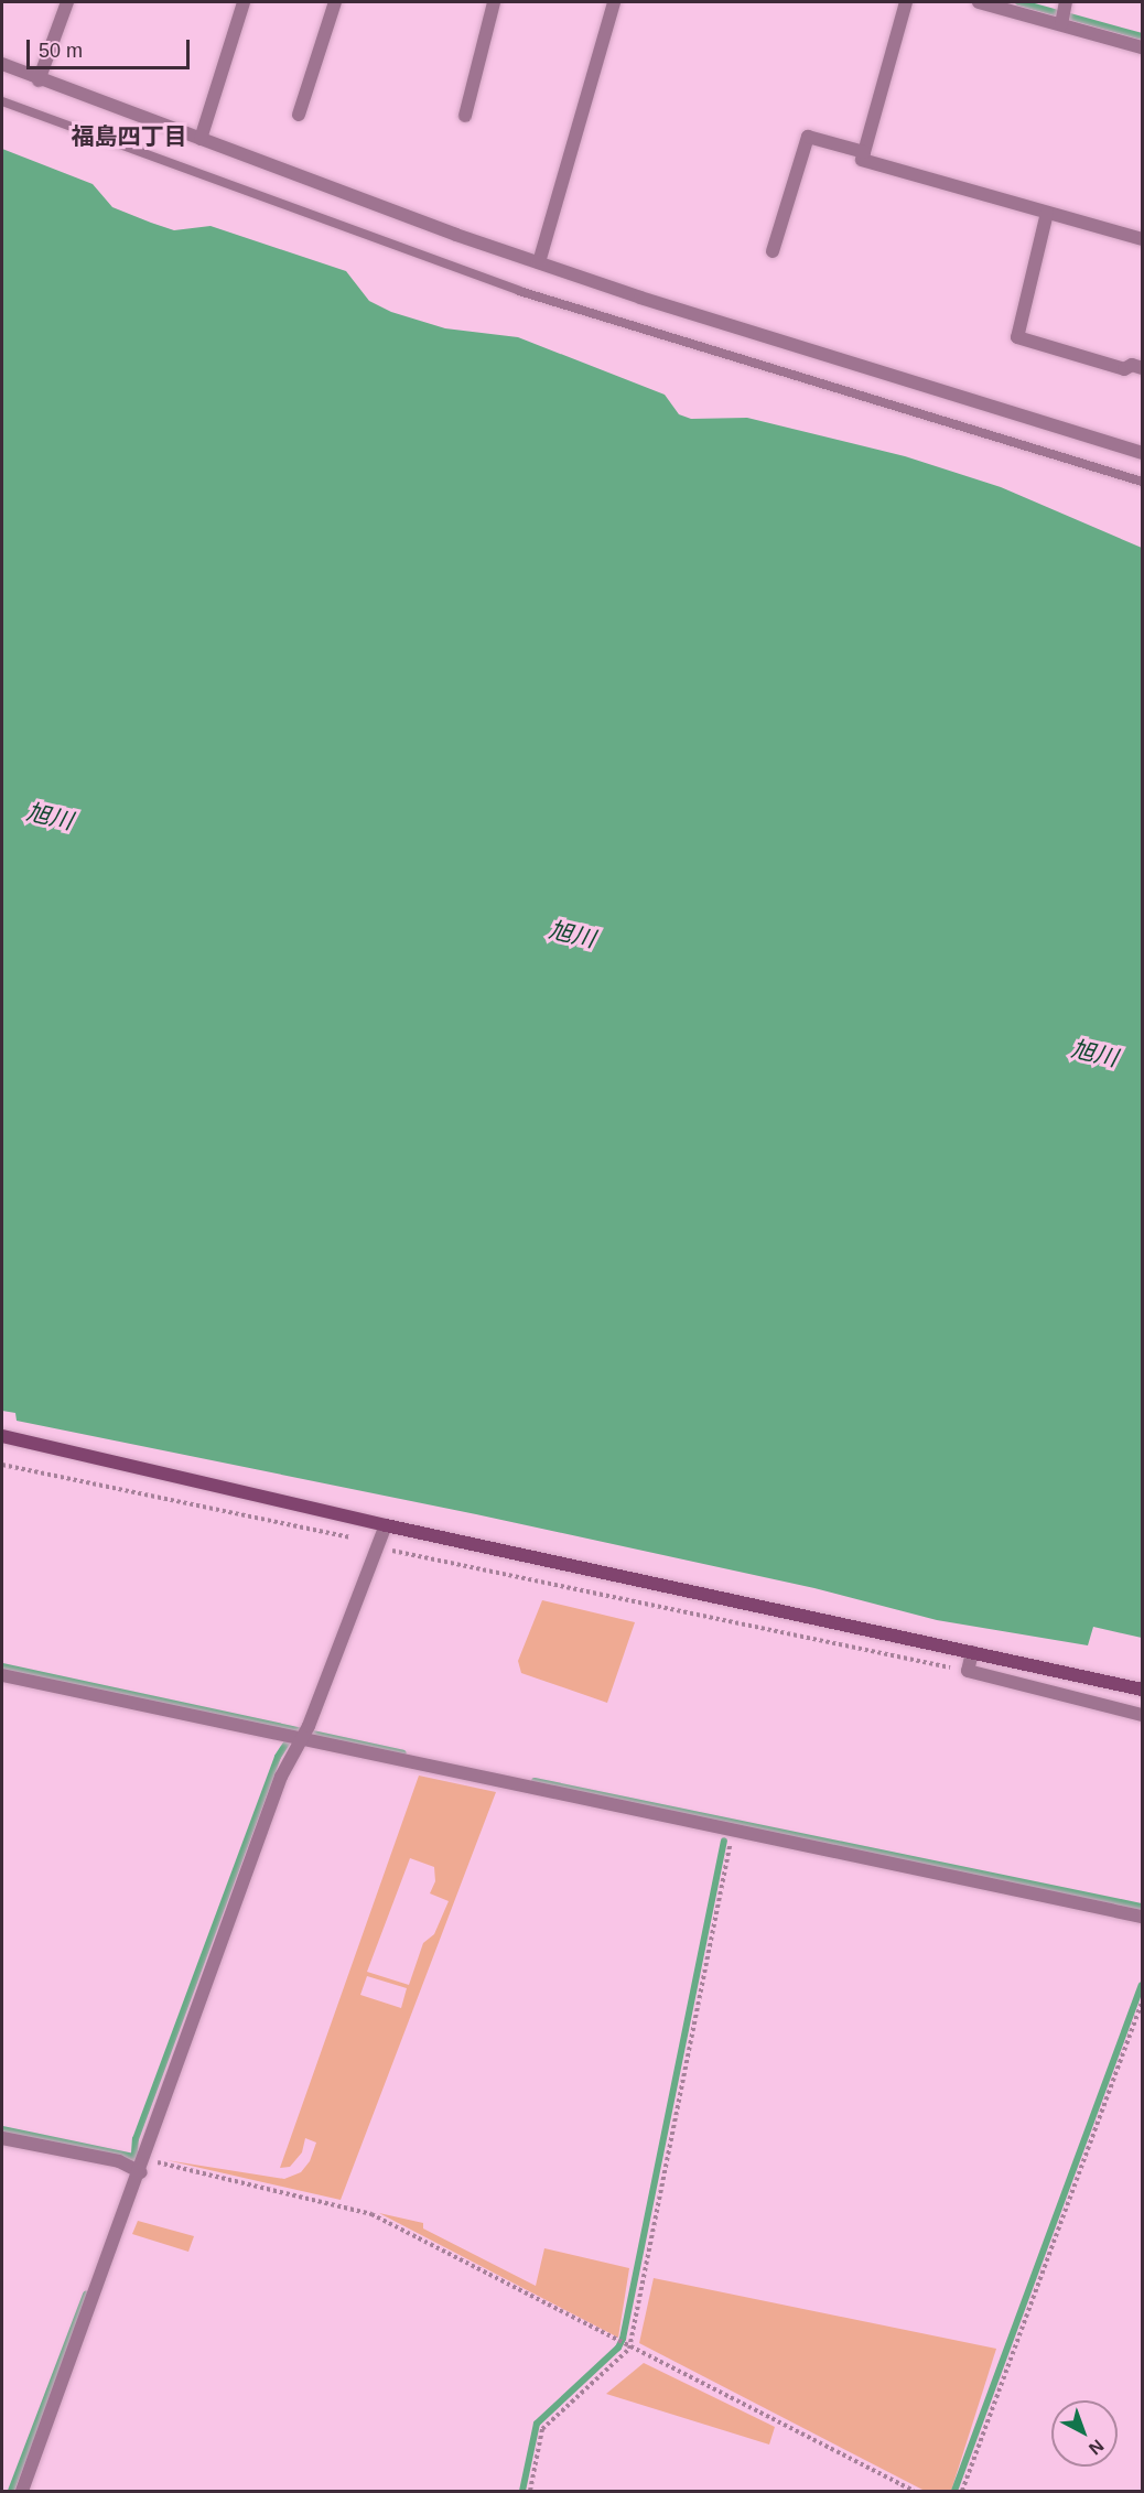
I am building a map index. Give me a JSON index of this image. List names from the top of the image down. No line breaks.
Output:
{"districts":["福島四丁目"],"water":["旭川"],"scale_bar":"50 m","north":"bottom right"}
